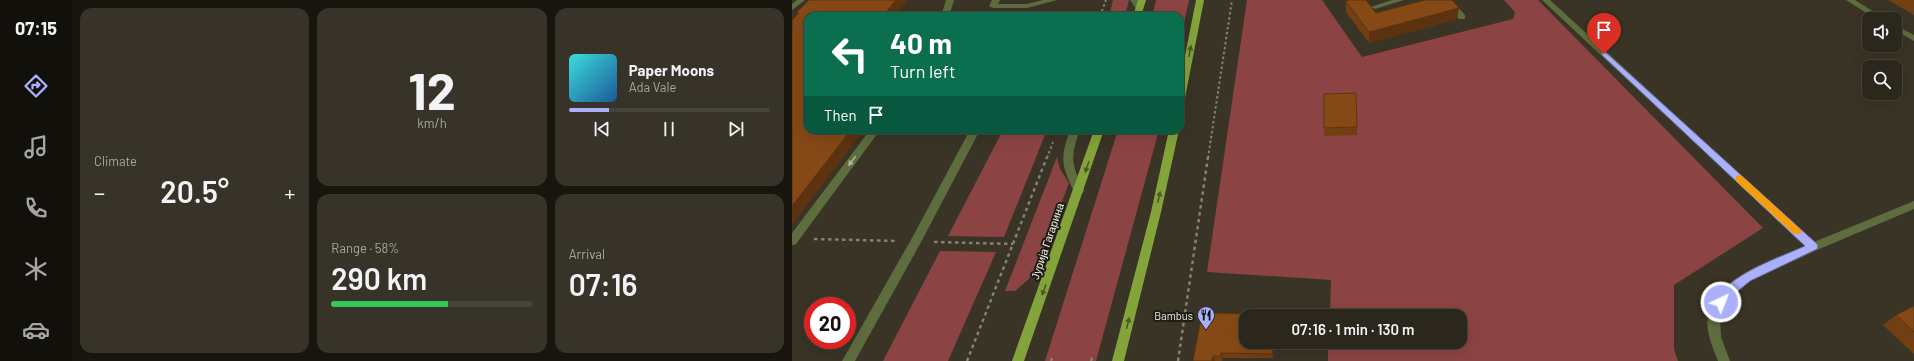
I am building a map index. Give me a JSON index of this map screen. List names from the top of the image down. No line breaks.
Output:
{"streets":{"main road":["Јурија Гагарина"]},"places":{"restaurant":["Bambus"]},"page":{"tabs":"07:15","tile":["Climate",["12","km/h"],["Range · 58%","290 km"],["Arrival","07:16"]],"turn":["40 m","Turn left"],"song":["Paper Moons","Ada Vale"],"then":"Then","heat":["−","20.5°","+"],"limit":"20","trip":"07:16 · 1 min · 130 m"}}
